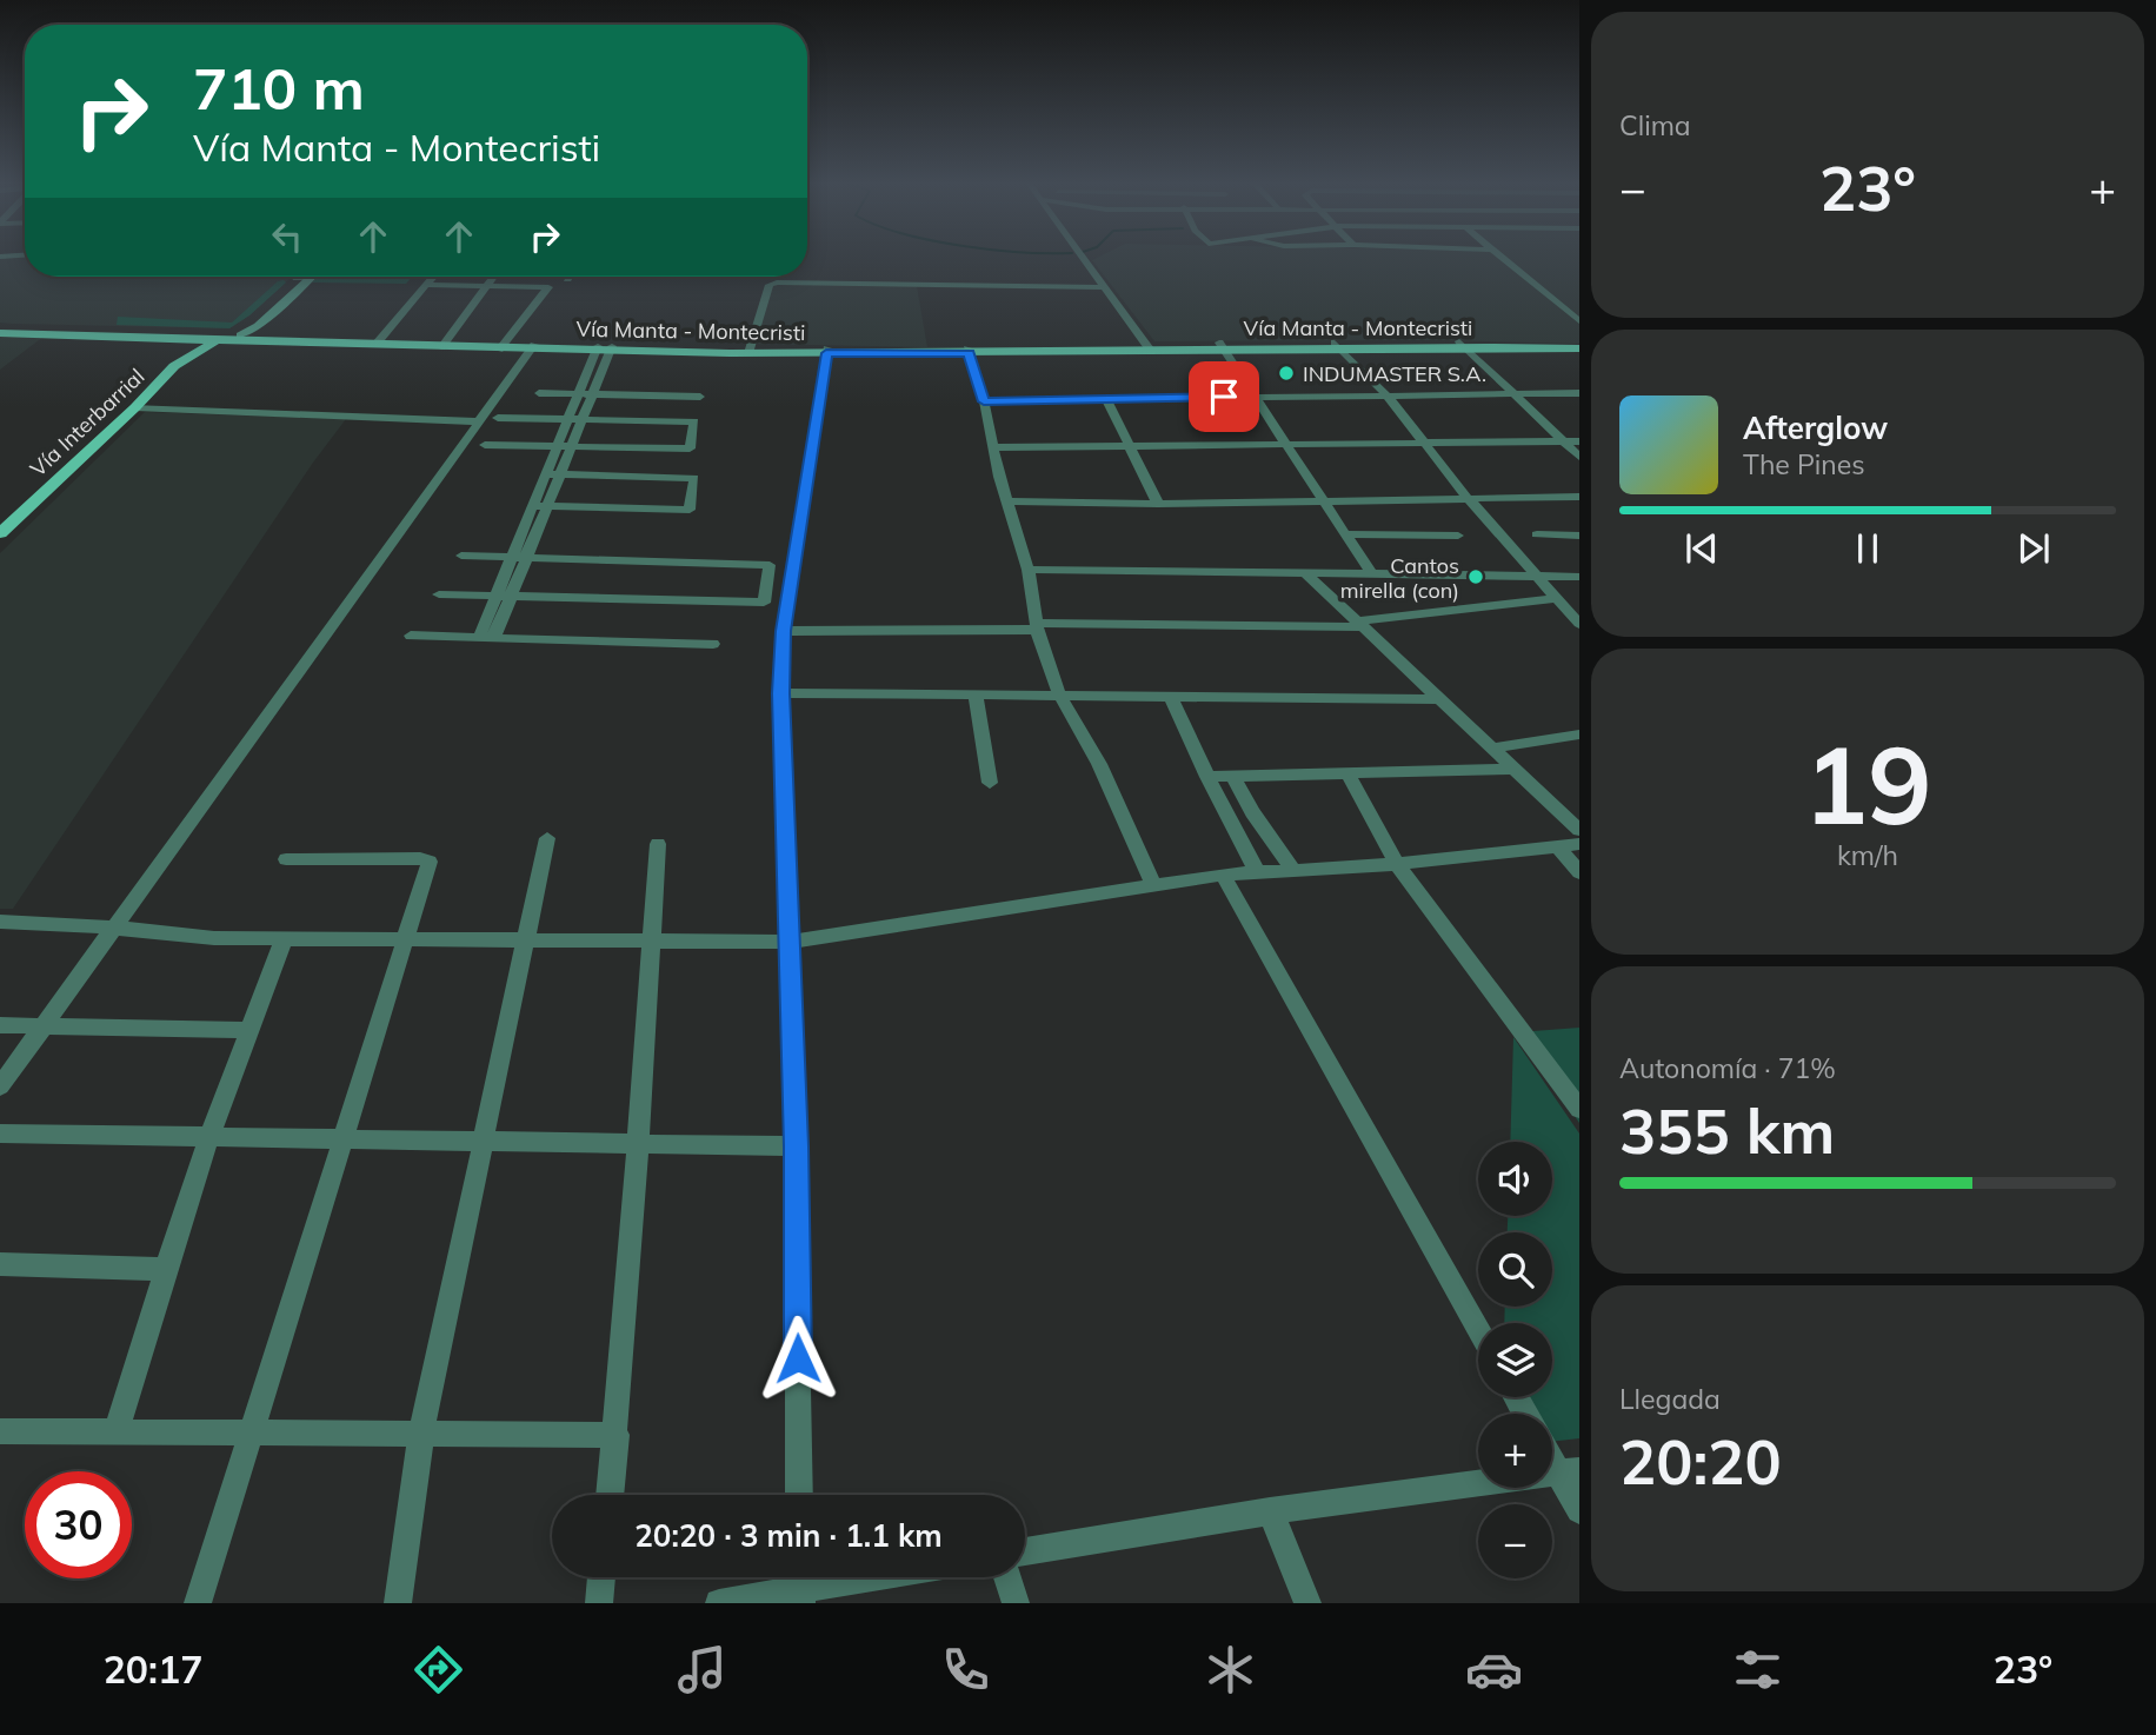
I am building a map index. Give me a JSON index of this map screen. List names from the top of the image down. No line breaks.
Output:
{"streets":{"main road":["Vía Manta - Montecristi","Vía Interbarrial"]},"crossings":[["Vía Manta - Montecristi","Vía Interbarrial"]],"places":["INDUMASTER S.A.","Cantos mirella (con)"],"page":{"tile":["Clima",["19","km/h"],["Autonomía · 71%","355 km"],["Llegada","20:20"]],"turn":["710 m","Vía Manta - Montecristi"],"heat":["−","23°","+"],"song":["Afterglow","The Pines"],"map_buttons":["+","−"],"limit":"30","trip":"20:20 · 3 min · 1.1 km","tabs":["20:17","23°"]}}
